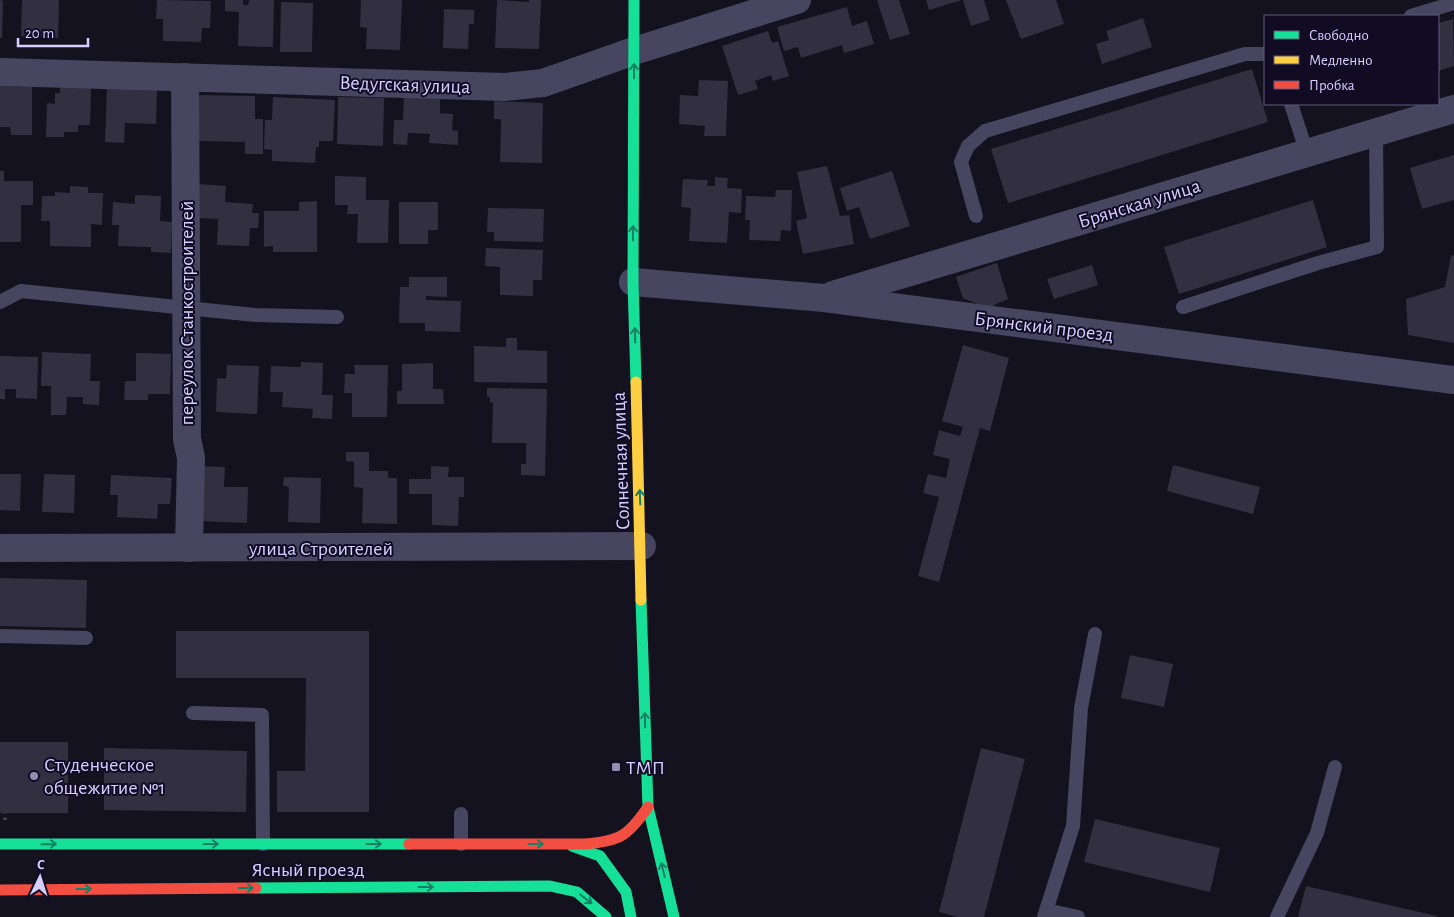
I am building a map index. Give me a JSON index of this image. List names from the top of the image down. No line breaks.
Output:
{"streets":{"street":["Ведугская улица","Брянская улица","переулок Станкостроителей","Брянский проезд","Солнечная улица","улица Строителей","Ясный проезд"]},"crossings":[["Ведугская улица","переулок Станкостроителей"],["Ведугская улица","Солнечная улица"],["Брянская улица","Брянский проезд"],["переулок Станкостроителей","улица Строителей"],["Брянский проезд","Солнечная улица"],["Солнечная улица","улица Строителей"],["Солнечная улица","Ясный проезд"]],"one_way":["Солнечная улица","Ясный проезд"],"places":{"transit":["ТМП"],"other":["Студенческое общежитие №1"]},"legend":["Свободно","Медленно","Пробка"],"scale_bar":"20 m","north":"top"}
